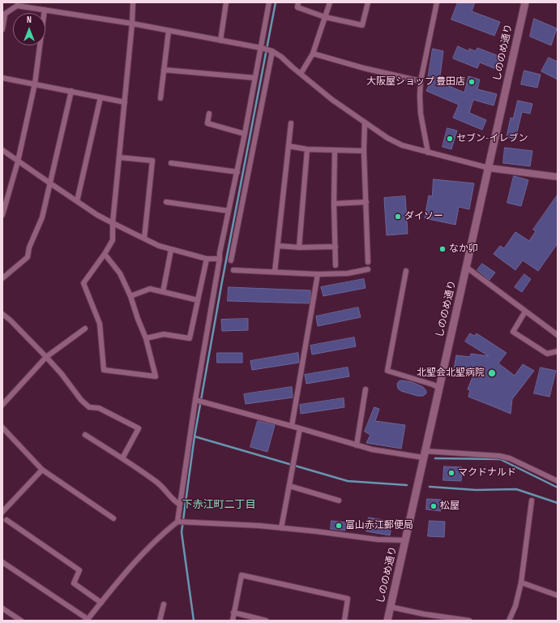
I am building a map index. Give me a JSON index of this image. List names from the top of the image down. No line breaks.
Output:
{"streets":{"main road":["しののめ通り"]},"districts":["下赤江町二丁目"],"places":["大阪屋ショップ 豊田店","セブン-イレブン","ダイソー","なか卯","北聖会北聖病院","マクドナルド","松屋","富山赤江郵便局"],"north":"top"}
